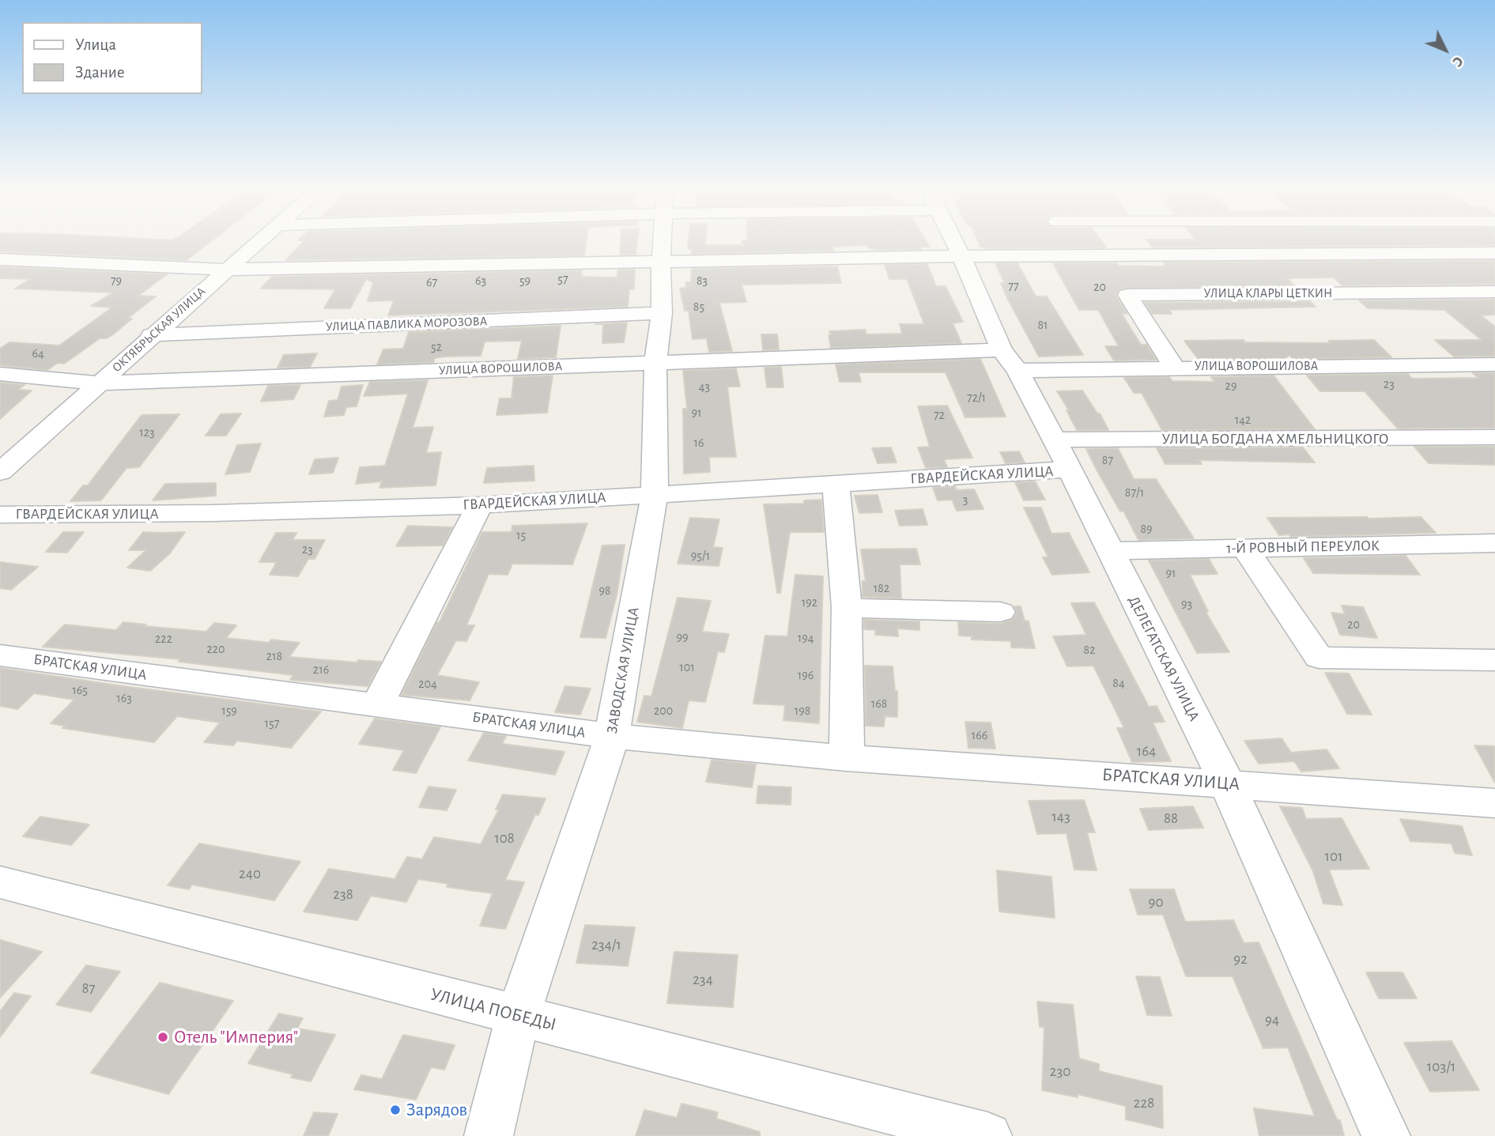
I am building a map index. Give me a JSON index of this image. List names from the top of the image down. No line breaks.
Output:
{"streets":{"street":["УЛИЦА КЛАРЫ ЦЕТКИН","УЛИЦА ПАВЛИКА МОРОЗОВА","ОКТЯБРЬСКАЯ УЛИЦА","УЛИЦА ВОРОШИЛОВА","УЛИЦА БОГДАНА ХМЕЛЬНИЦКОГО","ГВАРДЕЙСКАЯ УЛИЦА","1-Й РОВНЫЙ ПЕРЕУЛОК","ДЕЛЕГАТСКАЯ УЛИЦА","БРАТСКАЯ УЛИЦА","ЗАВОДСКАЯ УЛИЦА","УЛИЦА ПОБЕДЫ"]},"crossings":[["УЛИЦА КЛАРЫ ЦЕТКИН","УЛИЦА ВОРОШИЛОВА"],["УЛИЦА ПАВЛИКА МОРОЗОВА","ОКТЯБРЬСКАЯ УЛИЦА"],["УЛИЦА ПАВЛИКА МОРОЗОВА","ЗАВОДСКАЯ УЛИЦА"],["ОКТЯБРЬСКАЯ УЛИЦА","УЛИЦА ВОРОШИЛОВА"],["УЛИЦА ВОРОШИЛОВА","ДЕЛЕГАТСКАЯ УЛИЦА"],["УЛИЦА ВОРОШИЛОВА","ЗАВОДСКАЯ УЛИЦА"],["УЛИЦА БОГДАНА ХМЕЛЬНИЦКОГО","ДЕЛЕГАТСКАЯ УЛИЦА"],["ГВАРДЕЙСКАЯ УЛИЦА","ДЕЛЕГАТСКАЯ УЛИЦА"],["ГВАРДЕЙСКАЯ УЛИЦА","ЗАВОДСКАЯ УЛИЦА"],["1-Й РОВНЫЙ ПЕРЕУЛОК","ДЕЛЕГАТСКАЯ УЛИЦА"],["ДЕЛЕГАТСКАЯ УЛИЦА","БРАТСКАЯ УЛИЦА"],["БРАТСКАЯ УЛИЦА","ЗАВОДСКАЯ УЛИЦА"],["ЗАВОДСКАЯ УЛИЦА","УЛИЦА ПОБЕДЫ"]],"places":["Отель \"Империя\"","Зарядов"],"house_numbers":["57","79","63","59","83","67","77","20","85","81","52","64","23","29","43","72/1","91","72","142","123","16","87","87/1","3","89","15","23","95/1","91","182","98","192","93","20","99","194","222","220","82","218","101","216","196","84","204","165","163","168","159","200","198","157","166","164","143","88","108","101","240","238","90","234/1","92","234","87","94","103/1","230","228"],"legend":["Улица","Здание"],"north":"bottom right"}
